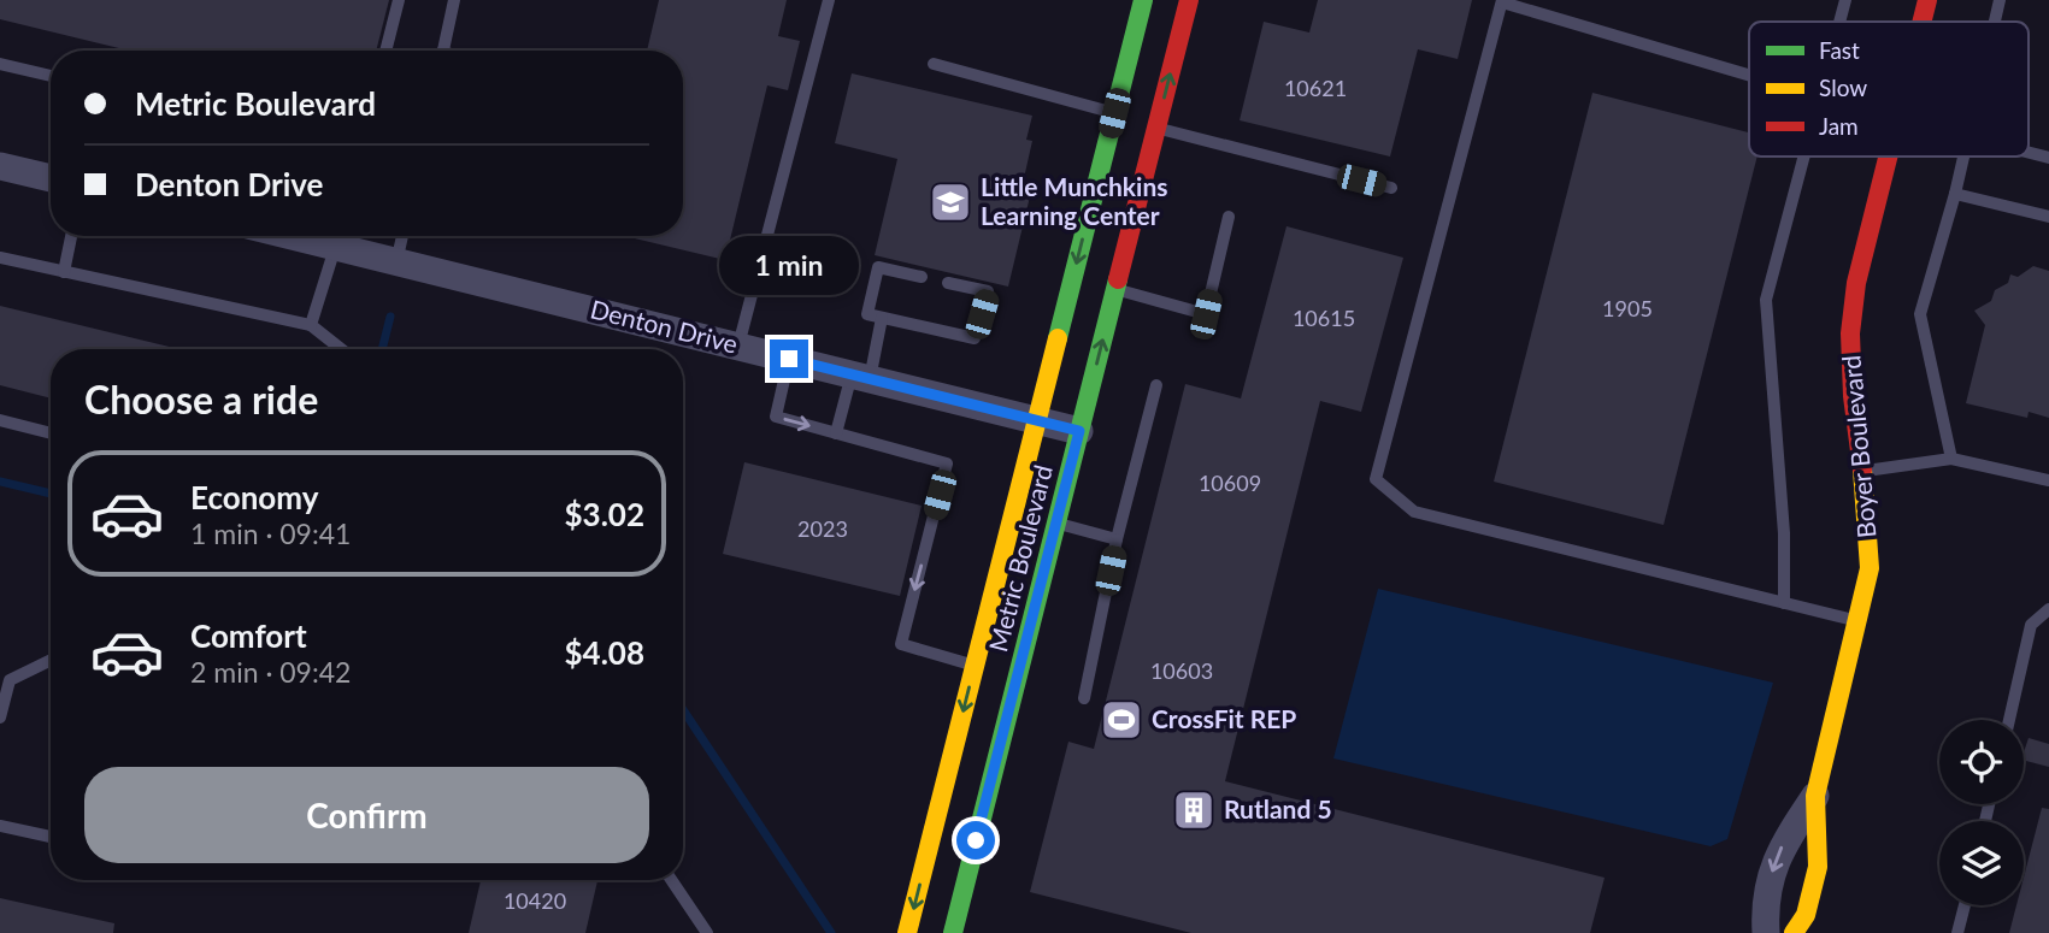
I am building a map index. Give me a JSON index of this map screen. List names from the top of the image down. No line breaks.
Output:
{"streets":{"main road":["Boyer Boulevard","Metric Boulevard"],"street":["Denton Drive"]},"crossings":[["Denton Drive","Metric Boulevard"]],"places":{"school or university":["Little Munchkins Learning Center"],"sports":["CrossFit REP"],"building":["Rutland 5"]},"house_numbers":["10621","1905","10615","10609","2023","10603","10420"],"legend":["Fast","Slow","Jam"],"page":{"banner":["Metric Boulevard","Denton Drive"],"bubble":"1 min","heading":"Choose a ride","list":[{"name":"Economy","note":"1 min · 09:41","value":"$3.02"},{"name":"Comfort","note":"2 min · 09:42","value":"$4.08"}],"buttons":"Confirm"}}
